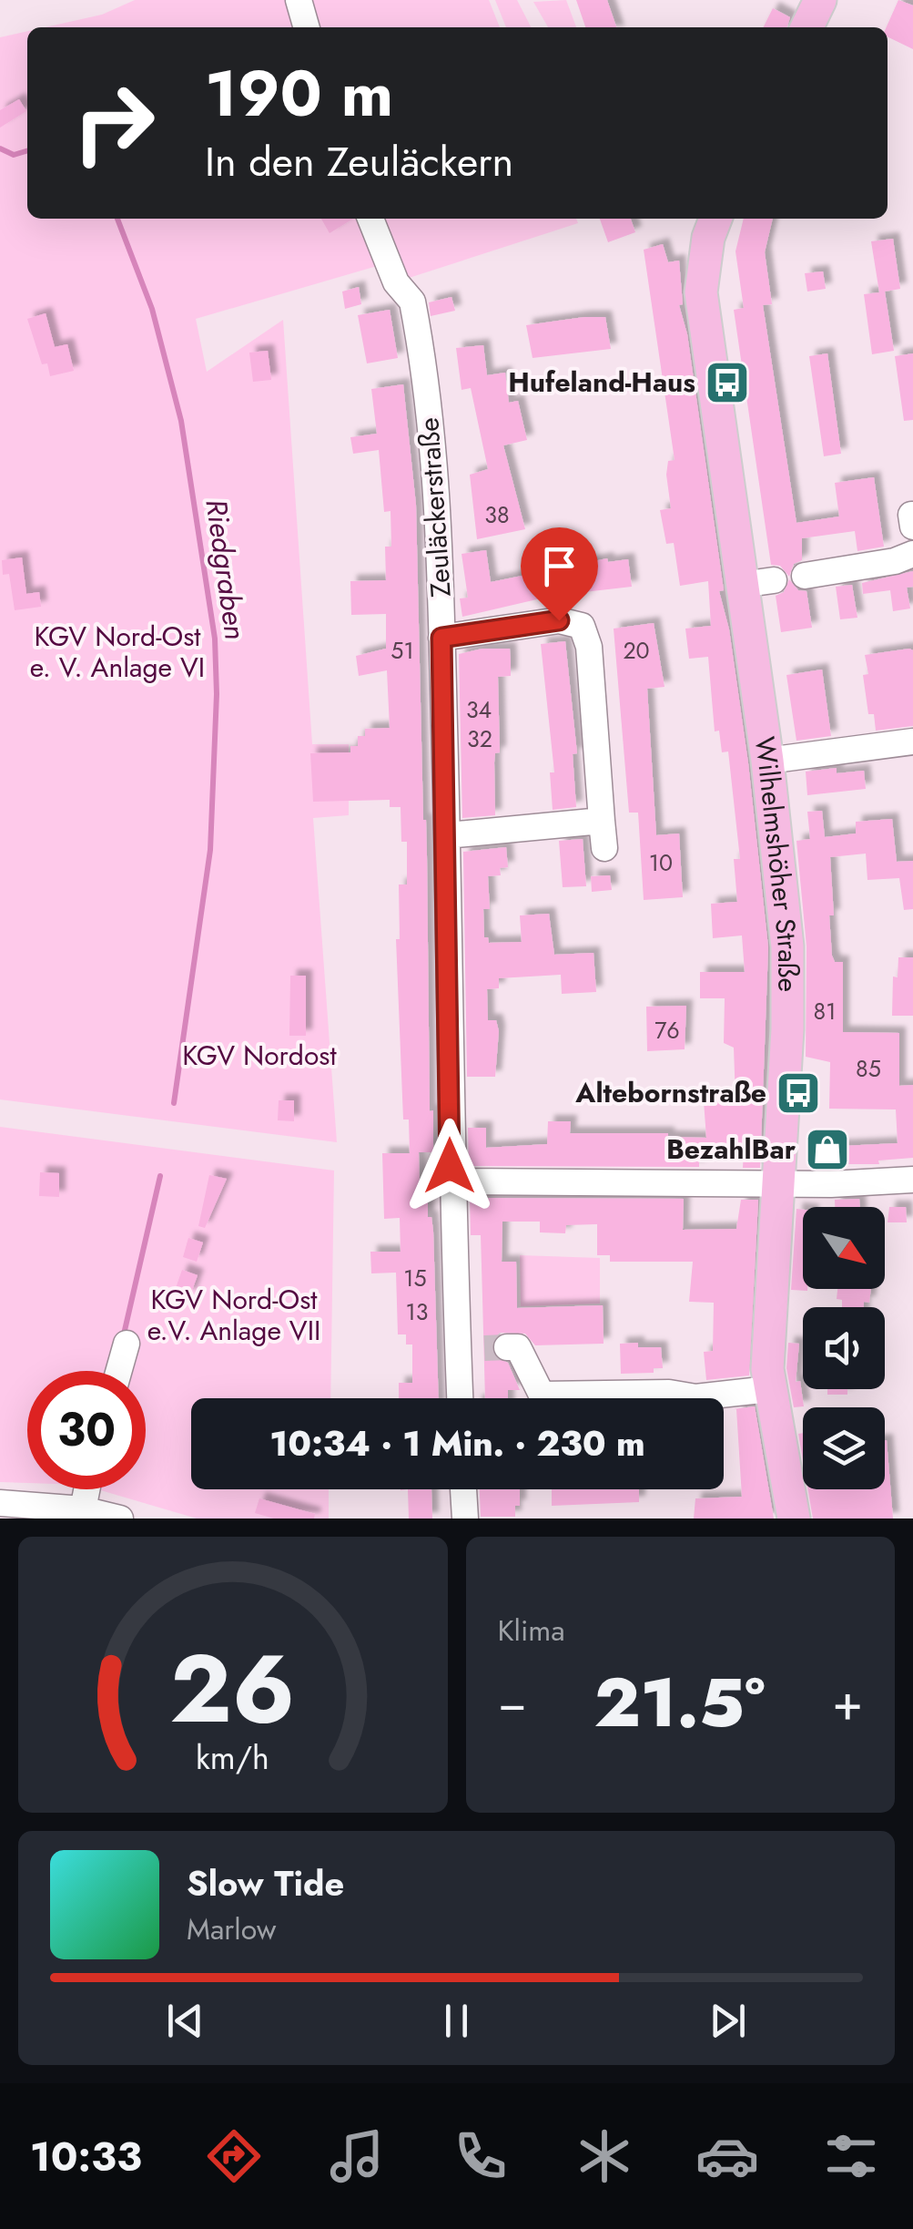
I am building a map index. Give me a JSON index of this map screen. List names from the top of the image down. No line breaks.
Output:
{"streets":{"main road":["Wilhelmshöher Straße"],"street":["Zeuläckerstraße"]},"water":["Riedgraben"],"parks":["KGV Nord-Ost e. V. Anlage VI","KGV Nordost","KGV Nord-Ost e.V. Anlage VII"],"places":{"bus stop":["Hufeland-Haus","Altebornstraße"],"shop":["BezahlBar"]},"house_numbers":["38","51","20","34","32","10","81","76","85","15","13"],"north":"bottom right","page":{"turn":["190 m","In den Zeuläckern"],"limit":"30","trip":"10:34 · 1 Min. · 230 m","tile":"Klima","heat":["−","21.5°","+"],"song":["Slow Tide","Marlow"],"tabs":"10:33","gauge":["26","km/h"]}}
